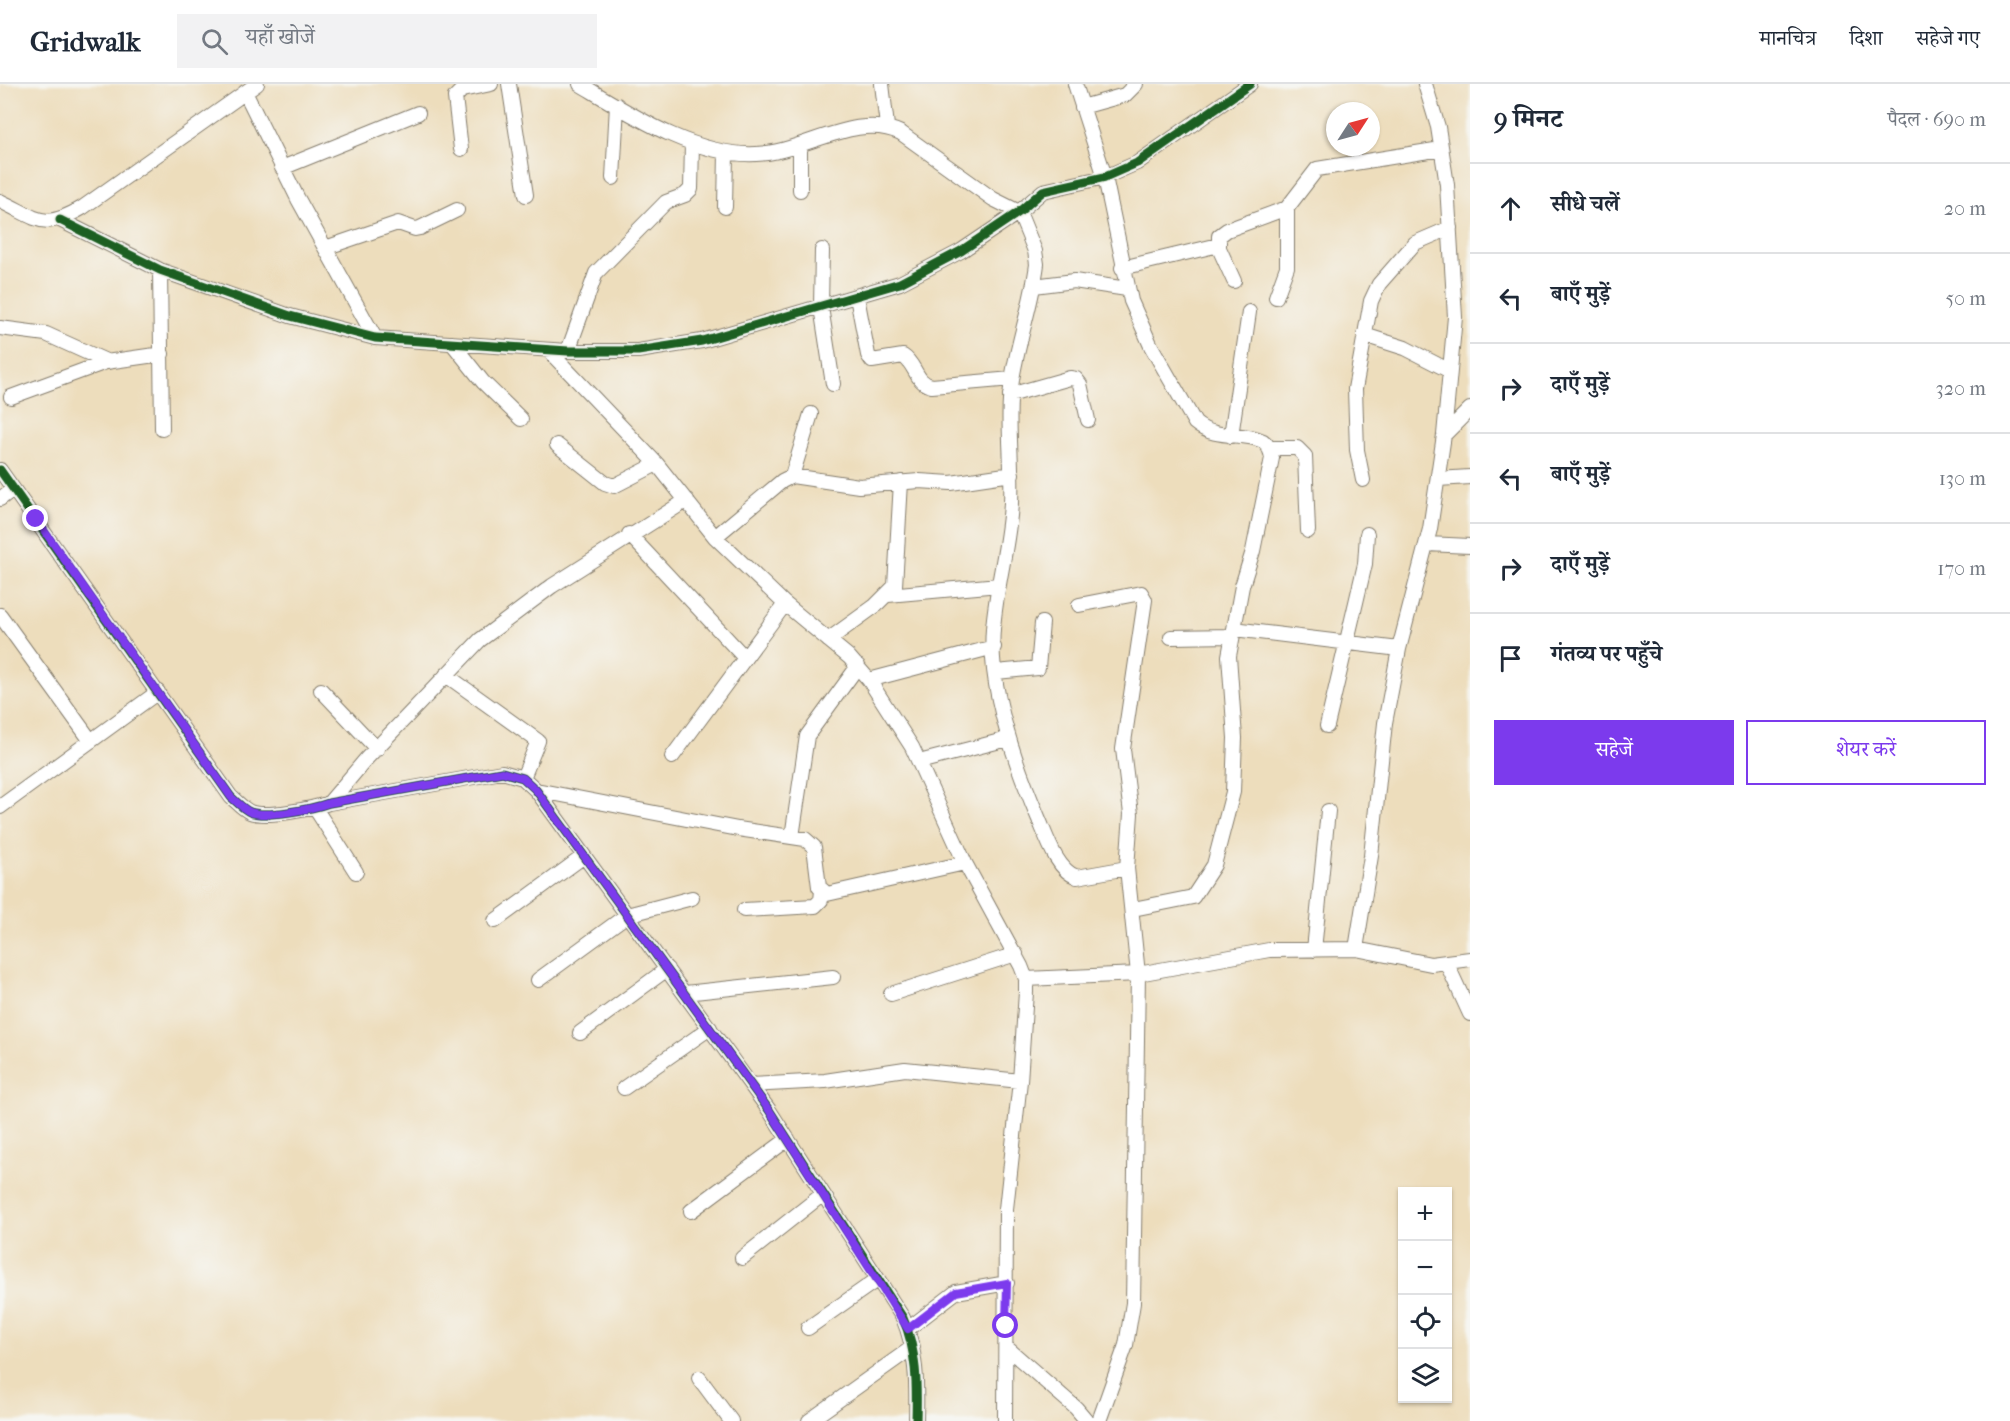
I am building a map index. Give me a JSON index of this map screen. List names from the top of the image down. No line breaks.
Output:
{"north":"top right","page":{"header":"Gridwalk","search":"यहाँ खोजें","nav":["मानचित्र","दिशा","सहेजे गए"],"heading":["9 मिनट","पैदल · 690 m"],"list":[["सीधे चलें","20 m"],["बाएँ मुड़ें","50 m"],["दाएँ मुड़ें","320 m"],["बाएँ मुड़ें","130 m"],["दाएँ मुड़ें","170 m"],"गंतव्य पर पहुँचे"],"buttons":["सहेजें","शेयर करें"],"map_buttons":["+","−"]}}
